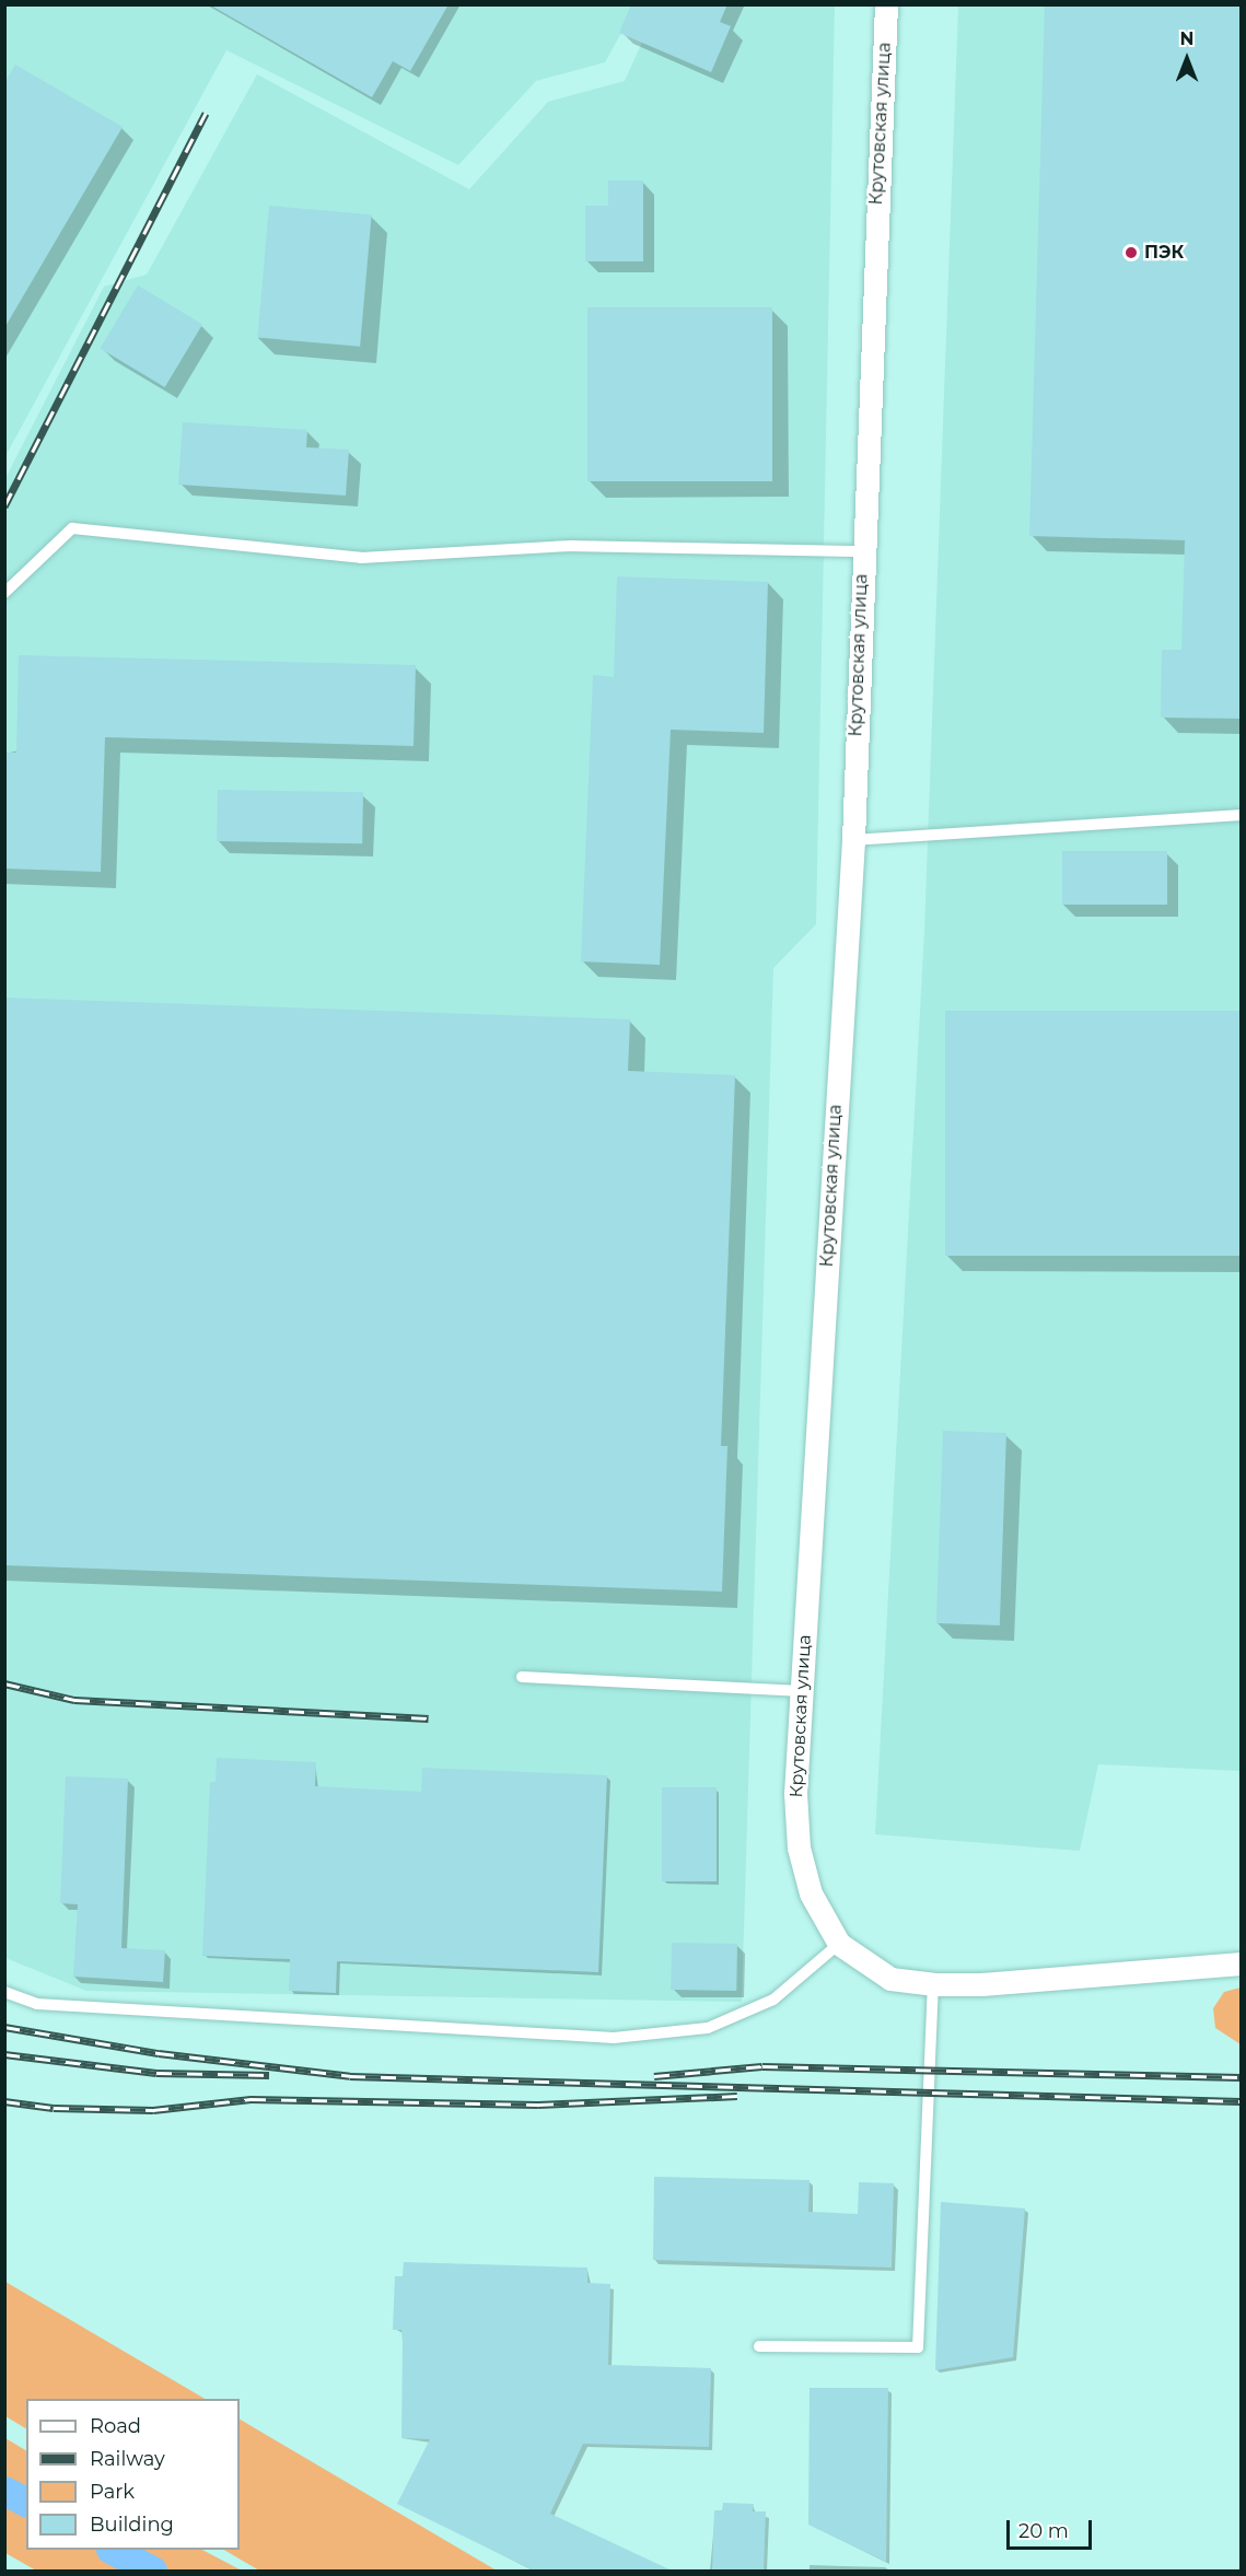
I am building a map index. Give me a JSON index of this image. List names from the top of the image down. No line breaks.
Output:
{"streets":{"street":["Крутовская улица"]},"places":["ПЭК"],"legend":["Road","Railway","Park","Building"],"scale_bar":"20 m","north":"top"}
